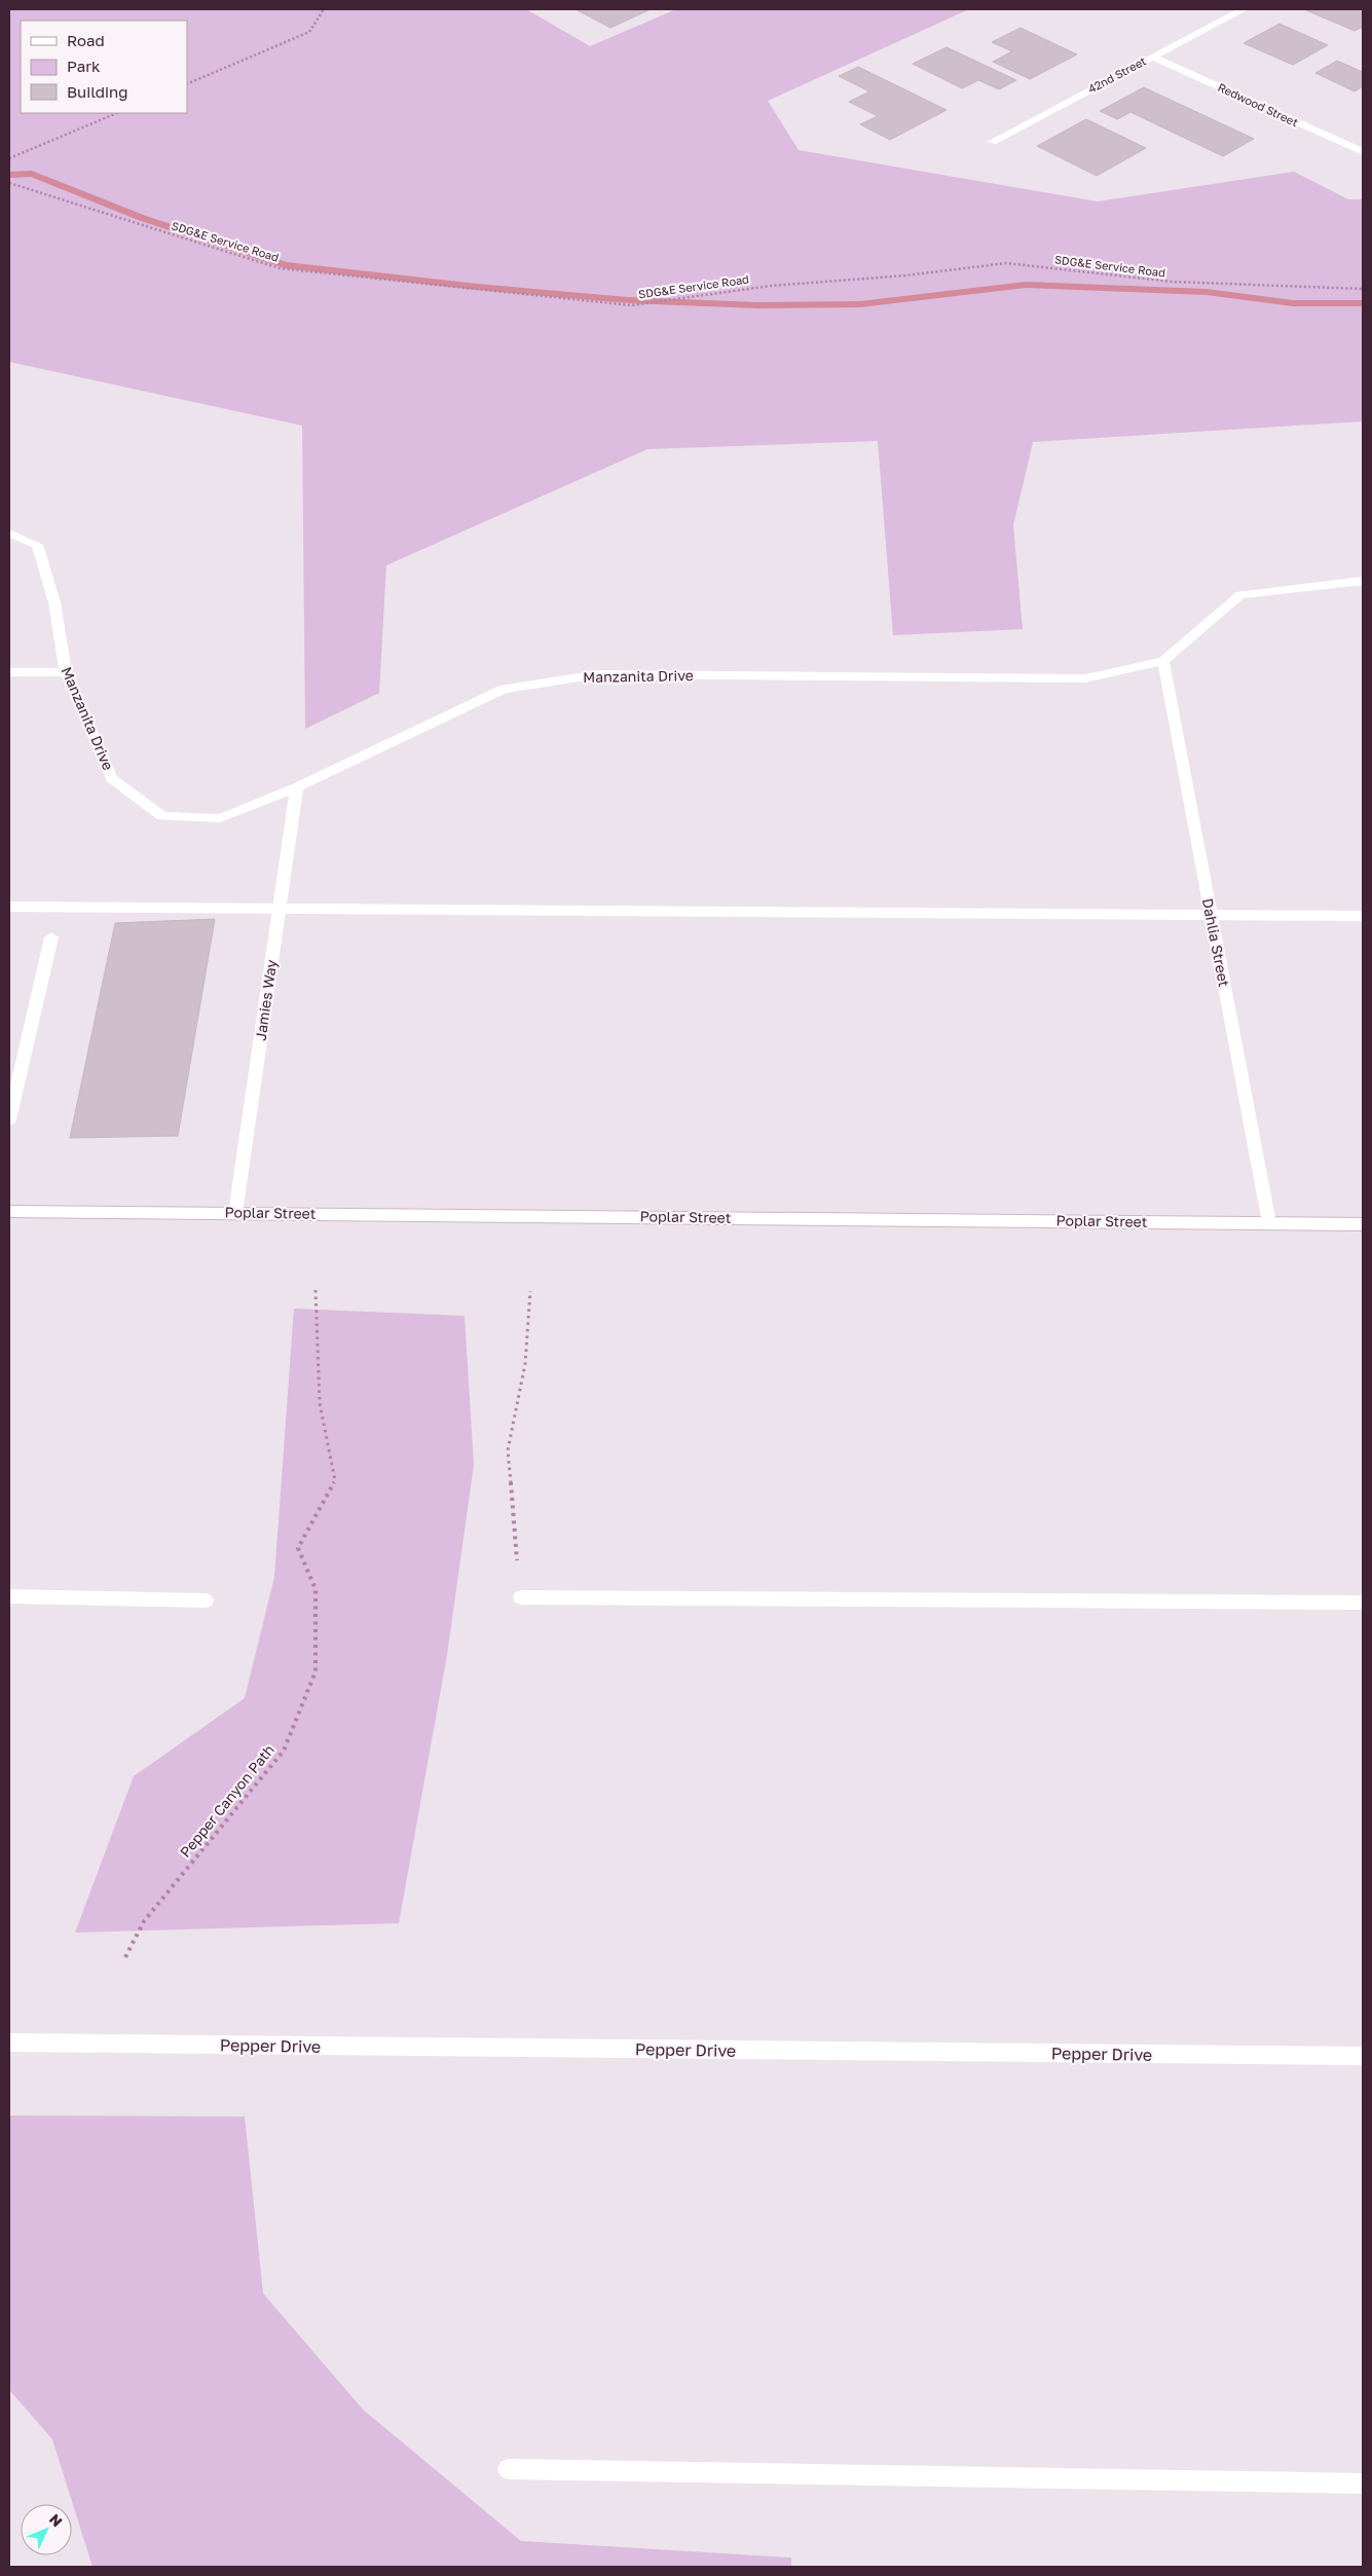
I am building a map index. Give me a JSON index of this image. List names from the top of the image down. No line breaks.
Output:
{"streets":{"street":["42nd Street","Redwood Street","Manzanita Drive","Dahlia Street","Jamies Way","Poplar Street","Pepper Drive"],"path":["SDG&E Service Road","Pepper Canyon Path"]},"crossings":[["42nd Street","Redwood Street"],["Manzanita Drive","Dahlia Street"],["Manzanita Drive","Jamies Way"],["Dahlia Street","Poplar Street"],["Jamies Way","Poplar Street"]],"legend":["Road","Park","Building"],"north":"top right"}
